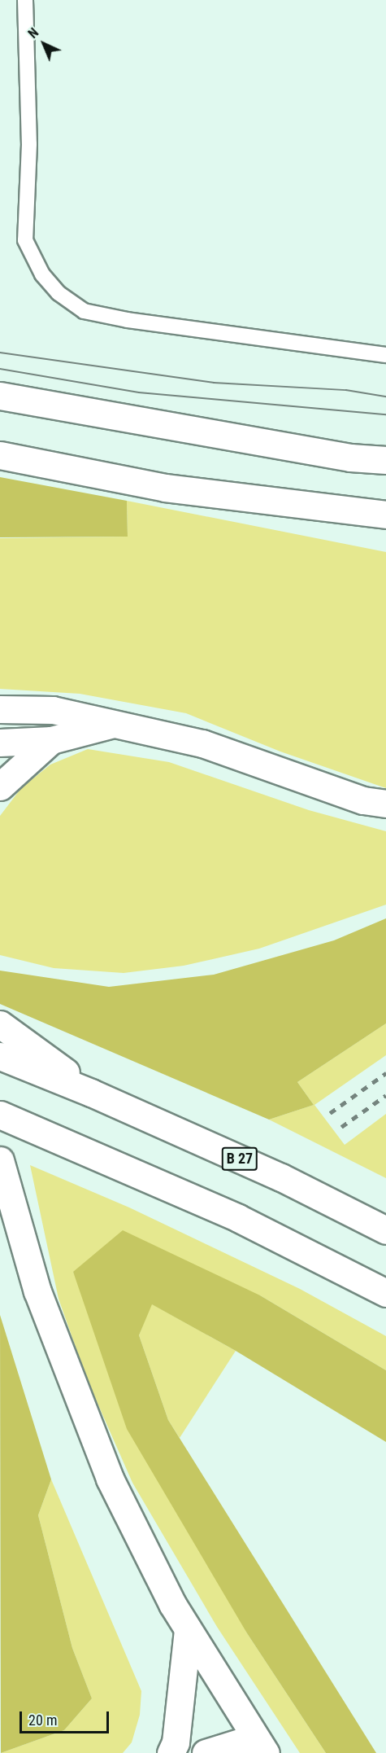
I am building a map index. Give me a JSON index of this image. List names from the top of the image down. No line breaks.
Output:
{"streets":{"main road":["B 27"]},"scale_bar":"20 m","north":"top left"}
